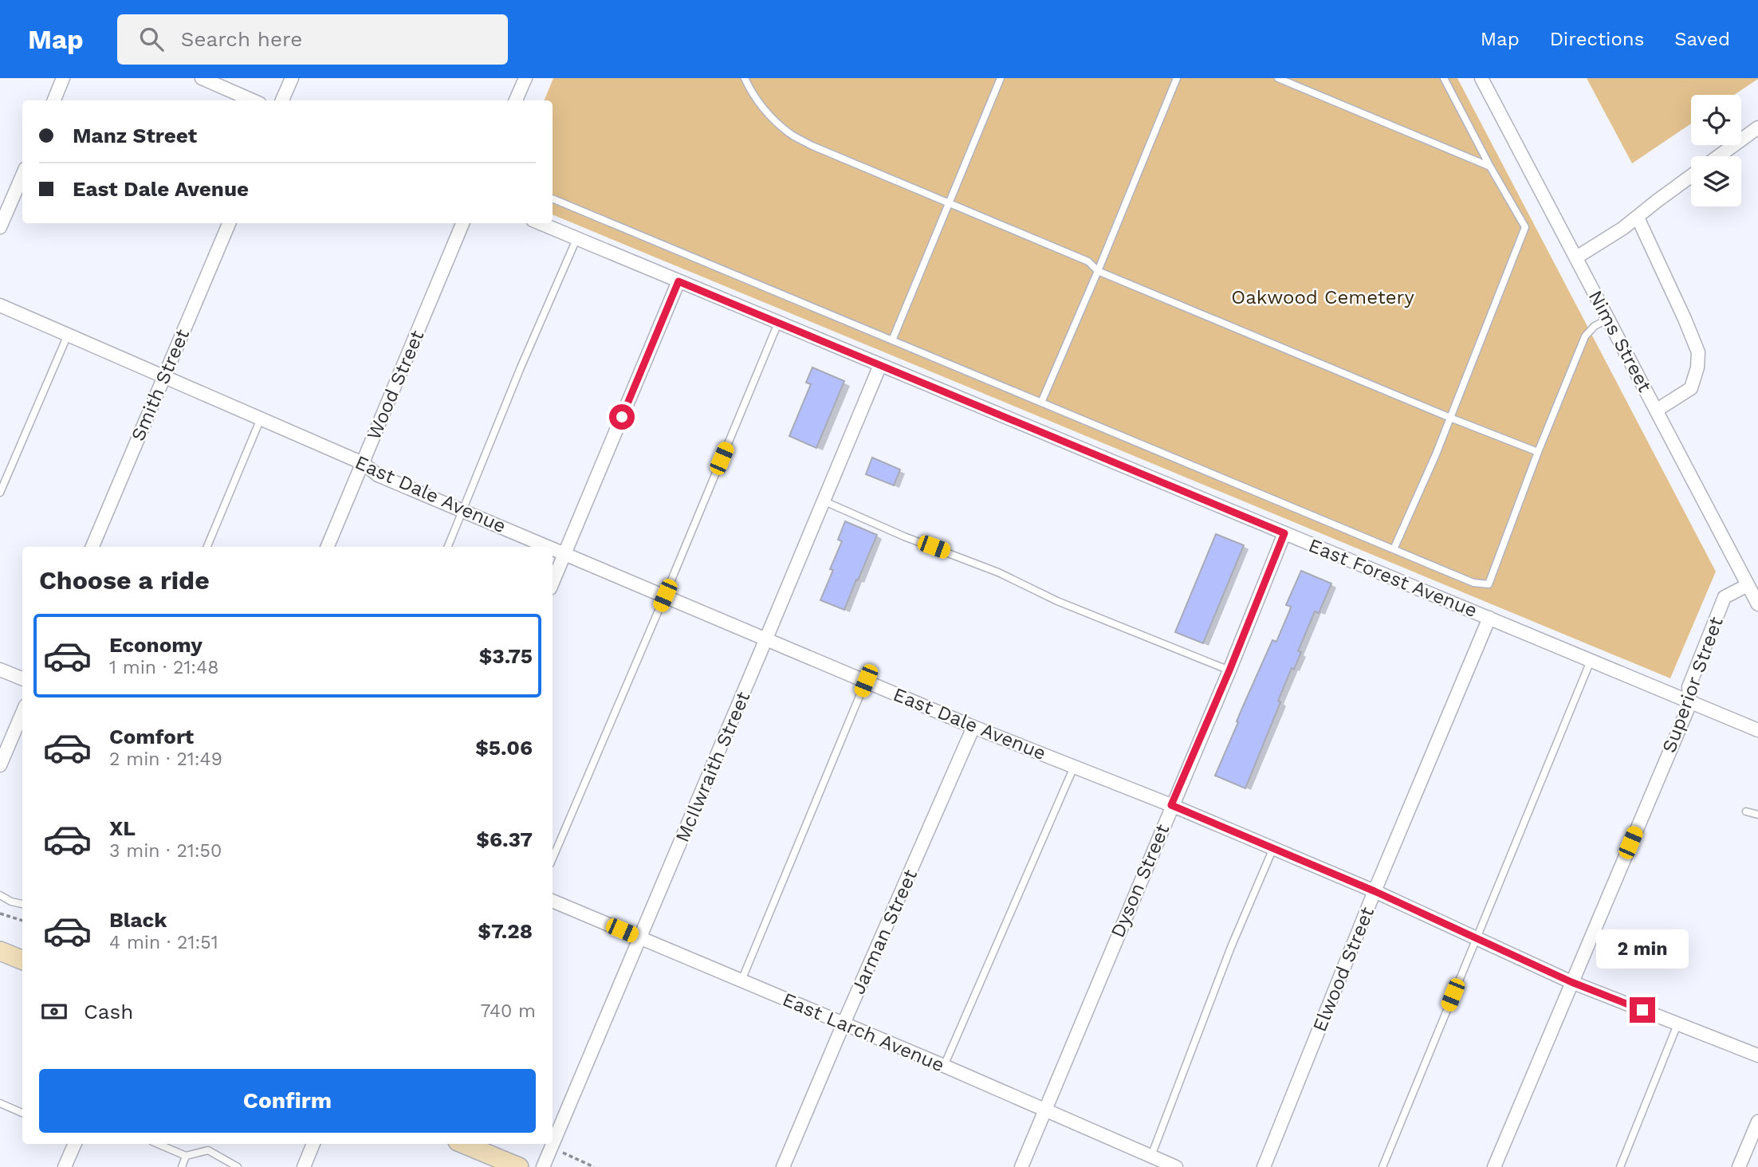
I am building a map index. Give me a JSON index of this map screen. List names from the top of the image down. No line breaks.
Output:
{"streets":{"street":["Nims Street","Smith Street","Wood Street","East Dale Avenue","East Forest Avenue","Superior Street","McIlwraith Street","Dyson Street","Jarman Street","Elwood Street","East Larch Avenue"]},"crossings":[["Nims Street","Superior Street"],["Smith Street","East Dale Avenue"],["Wood Street","East Dale Avenue"],["East Dale Avenue","Superior Street"],["East Dale Avenue","McIlwraith Street"],["East Dale Avenue","Dyson Street"],["East Dale Avenue","Jarman Street"],["East Dale Avenue","Elwood Street"],["East Forest Avenue","Superior Street"],["East Forest Avenue","McIlwraith Street"],["East Forest Avenue","Dyson Street"],["East Forest Avenue","Elwood Street"],["McIlwraith Street","East Larch Avenue"],["Dyson Street","East Larch Avenue"],["Jarman Street","East Larch Avenue"]],"parks":["Oakwood Cemetery"],"page":{"header":"Map","search":"Search here","nav":["Map","Directions","Saved"],"banner":["Manz Street","East Dale Avenue"],"heading":"Choose a ride","list":[{"name":"Economy","note":"1 min · 21:48","value":"$3.75"},{"name":"Comfort","note":"2 min · 21:49","value":"$5.06"},{"name":"XL","note":"3 min · 21:50","value":"$6.37"},{"name":"Black","note":"4 min · 21:51","value":"$7.28"}],"bubble":"2 min","pay":["Cash","740 m"],"buttons":"Confirm"}}
